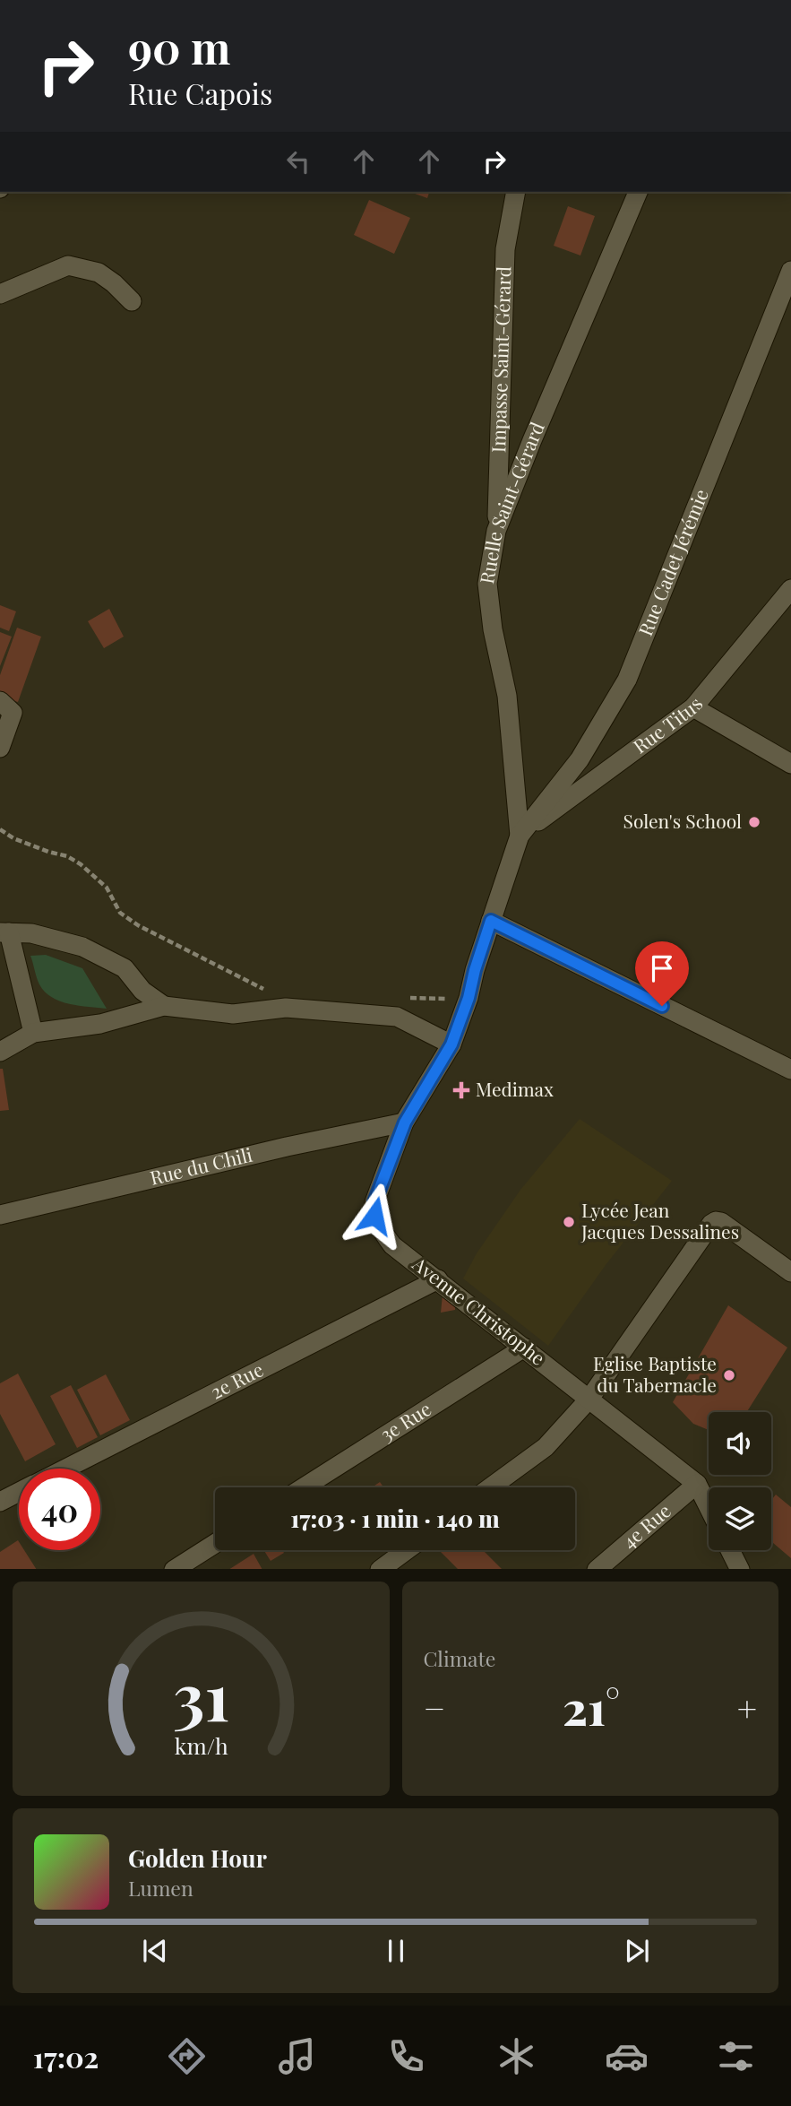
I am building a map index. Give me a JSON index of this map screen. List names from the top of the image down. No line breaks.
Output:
{"streets":{"street":["Impasse Saint-Gérard","Ruelle Saint-Gérard","Rue Cadet Jérémie","Rue Titus","Rue du Chili","Avenue Christophe","2e Rue","3e Rue","4e Rue"]},"crossings":[["Impasse Saint-Gérard","Ruelle Saint-Gérard"],["Ruelle Saint-Gérard","Rue Cadet Jérémie"],["Ruelle Saint-Gérard","Rue Titus"],["Ruelle Saint-Gérard","Avenue Christophe"],["Rue Cadet Jérémie","Rue Titus"],["Rue Cadet Jérémie","Avenue Christophe"],["Rue Titus","Avenue Christophe"],["Rue du Chili","Avenue Christophe"],["Avenue Christophe","2e Rue"],["Avenue Christophe","3e Rue"],["Avenue Christophe","4e Rue"]],"places":{"other":["Solen's School","Lycée Jean Jacques Dessalines","Eglise Baptiste du Tabernacle"],"health":["Medimax"]},"page":{"turn":["90 m","Rue Capois"],"limit":"40","trip":"17:03 · 1 min · 140 m","tile":"Climate","heat":["−","21°","+"],"song":["Golden Hour","Lumen"],"tabs":"17:02","gauge":["31","km/h"]}}
